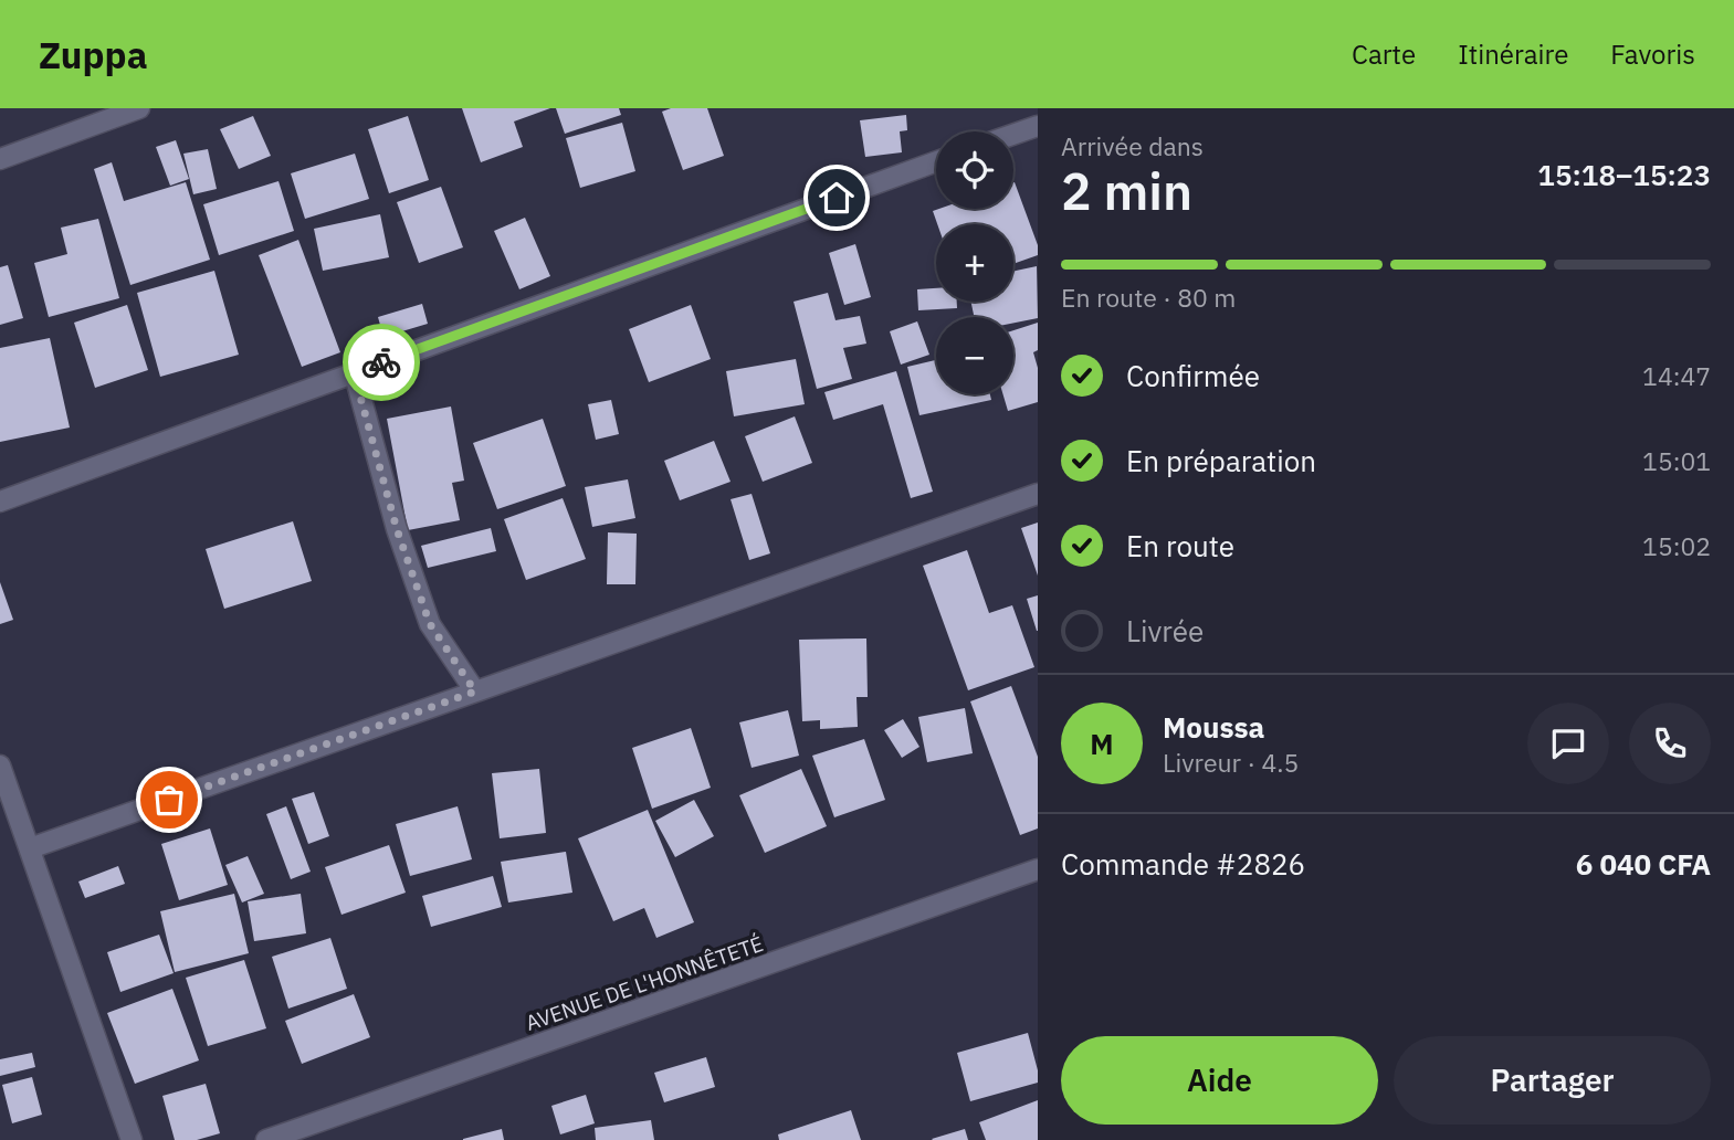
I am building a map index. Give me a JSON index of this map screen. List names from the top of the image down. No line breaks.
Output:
{"streets":{"street":["AVENUE DE L'HONNÊTETÉ"]},"page":{"header":"Zuppa","nav":["Carte","Itinéraire","Favoris"],"heading":["2 min","Arrivée dans","15:18–15:23"],"panel":["Moussa","Livreur · 4.5","Commande #2826","6 040 CFA"],"map_buttons":["+","−"],"bar":"En route · 80 m","list":[["Confirmée","14:47"],["En préparation","15:01"],["En route","15:02"],"Livrée"],"round":"M","buttons":["Aide","Partager"]}}
